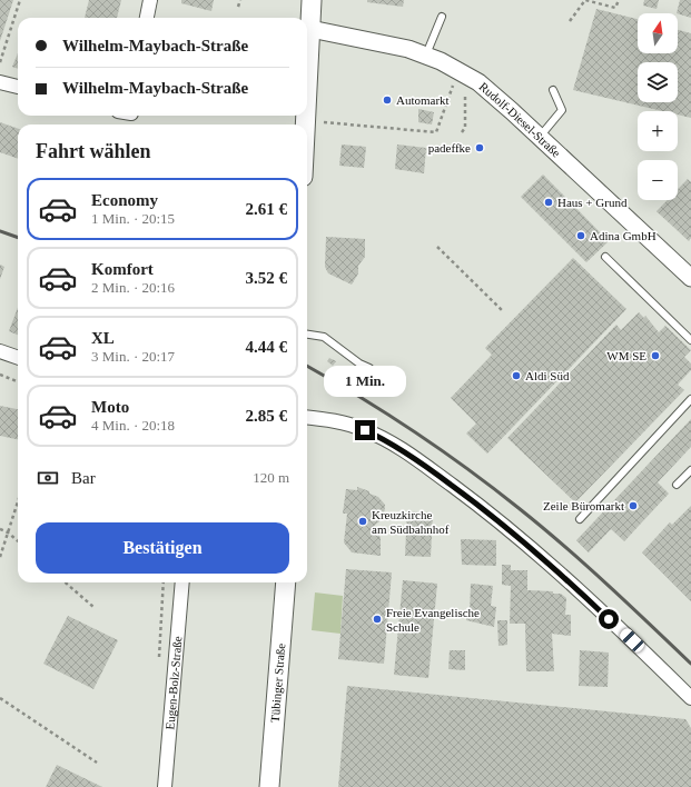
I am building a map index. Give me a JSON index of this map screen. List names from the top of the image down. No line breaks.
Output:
{"streets":{"main road":["Tübinger Straße"],"street":["Rudolf-Diesel-Straße","Eugen-Bolz-Straße"]},"places":["Automarkt","padeffke","Haus + Grund","Adina GmbH","WM SE","Aldi Süd","Zeile Büromarkt","Kreuzkirche am Südbahnhof","Freie Evangelische Schule"],"north":"top","page":{"map_buttons":["+","−"],"banner":["Wilhelm-Maybach-Straße","Wilhelm-Maybach-Straße"],"heading":"Fahrt wählen","list":[{"name":"Economy","note":"1 Min. · 20:15","value":"2.61 €"},{"name":"Komfort","note":"2 Min. · 20:16","value":"3.52 €"},{"name":"XL","note":"3 Min. · 20:17","value":"4.44 €"},{"name":"Moto","note":"4 Min. · 20:18","value":"2.85 €"}],"bubble":"1 Min.","pay":["Bar","120 m"],"buttons":"Bestätigen"}}
